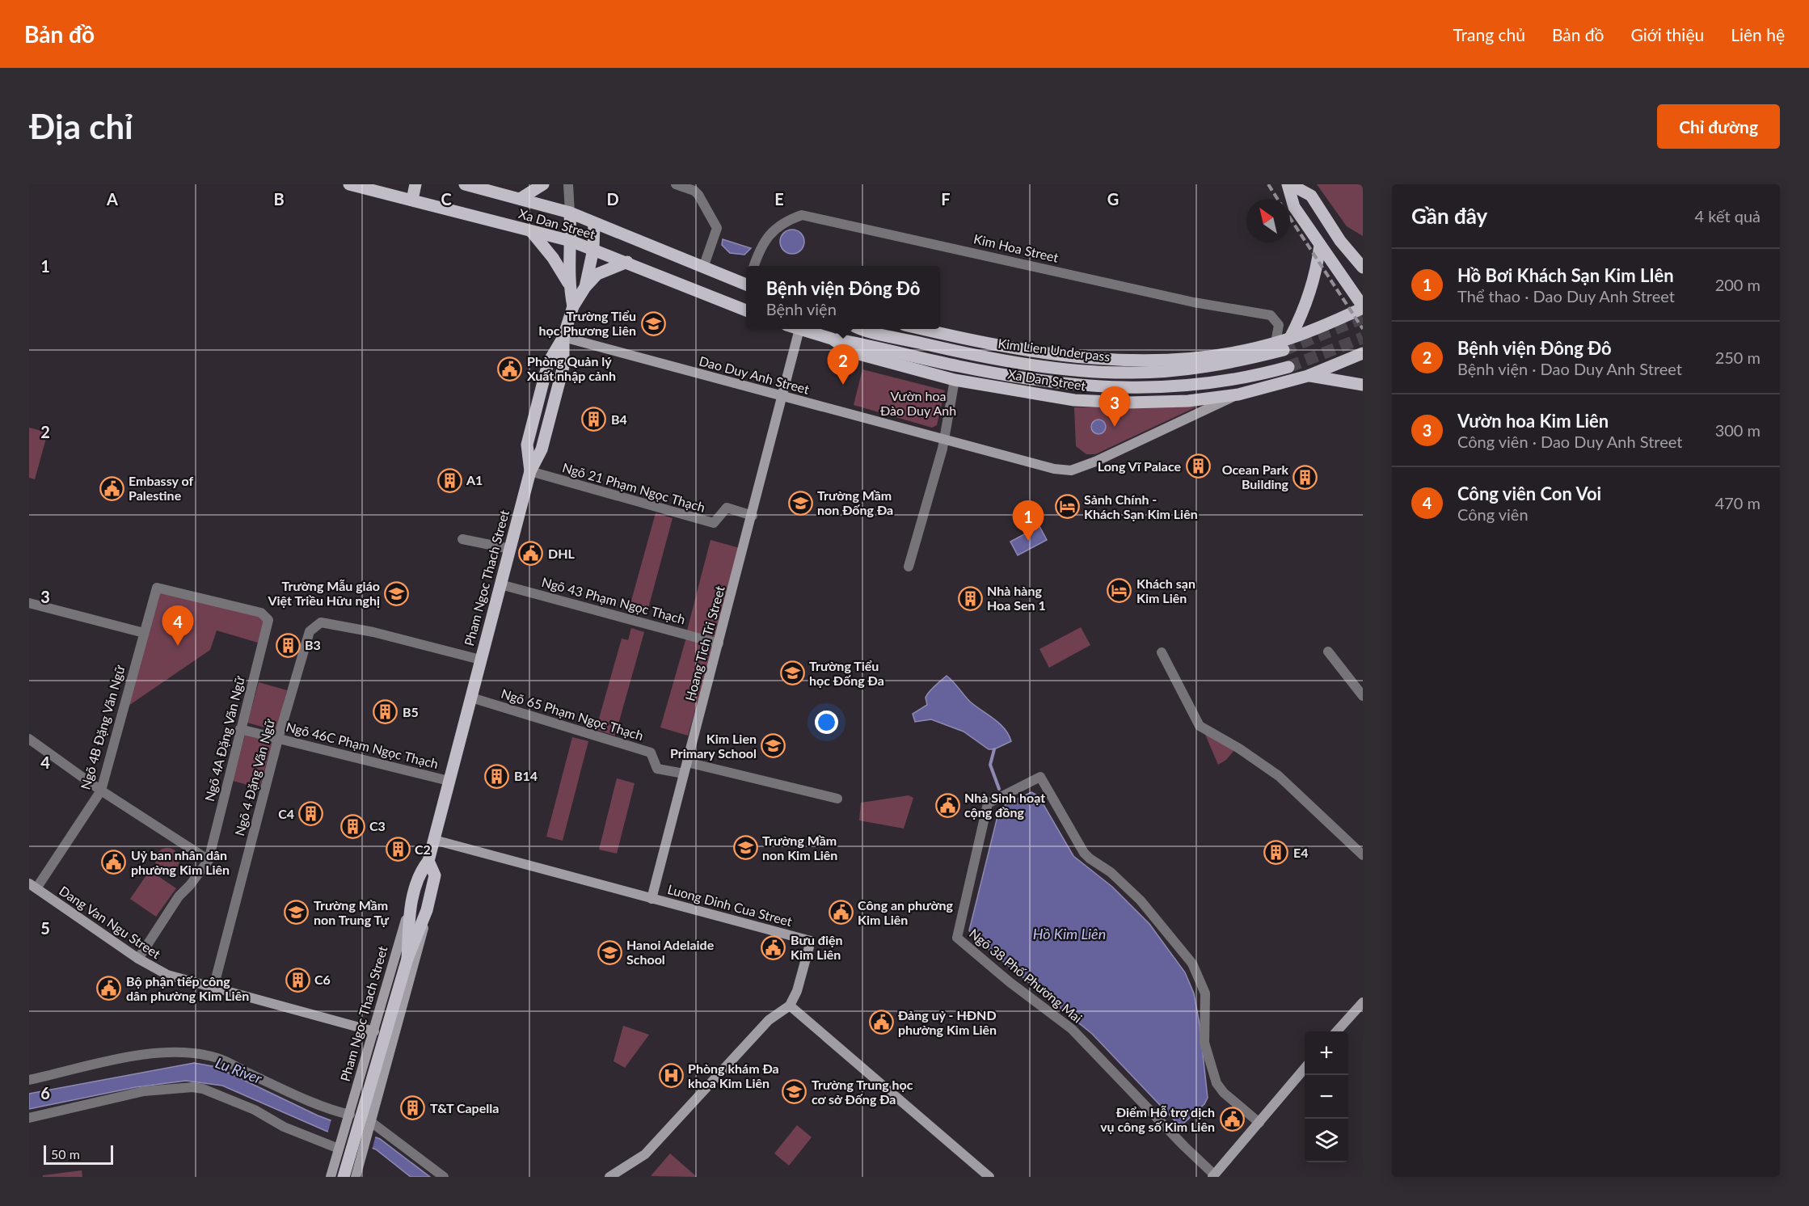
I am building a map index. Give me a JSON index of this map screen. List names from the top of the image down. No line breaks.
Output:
{"streets":{"main road":["Xa Dan Street","Kim Lien Underpass","Pham Ngoc Thach Street"],"street":["Kim Hoa Street","Dao Duy Anh Street","Ngõ 21 Phạm Ngọc Thạch","Ngõ 43 Phạm Ngọc Thạch","Hoang Tich Tri Street","Ngõ 65 Phạm Ngọc Thạch","Ngõ 4B Đặng Văn Ngữ","Ngõ 4A Đặng Văn Ngữ","Ngõ 46C Phạm Ngọc Thạch","Ngõ 4 Đặng Văn Ngữ","Luong Dinh Cua Street","Dang Van Ngu Street","Ngõ 38 Phố Phương Mai"]},"crossings":[["Xa Dan Street","Kim Hoa Street"],["Xa Dan Street","Kim Lien Underpass"],["Xa Dan Street","Dao Duy Anh Street"],["Xa Dan Street","Pham Ngoc Thach Street"],["Xa Dan Street","Hoang Tich Tri Street"],["Kim Hoa Street","Kim Lien Underpass"],["Dao Duy Anh Street","Pham Ngoc Thach Street"],["Dao Duy Anh Street","Hoang Tich Tri Street"],["Ngõ 21 Phạm Ngọc Thạch","Pham Ngoc Thach Street"],["Ngõ 21 Phạm Ngọc Thạch","Hoang Tich Tri Street"],["Pham Ngoc Thach Street","Ngõ 43 Phạm Ngọc Thạch"],["Pham Ngoc Thach Street","Ngõ 65 Phạm Ngọc Thạch"],["Pham Ngoc Thach Street","Ngõ 46C Phạm Ngọc Thạch"],["Pham Ngoc Thach Street","Ngõ 4 Đặng Văn Ngữ"],["Pham Ngoc Thach Street","Luong Dinh Cua Street"],["Pham Ngoc Thach Street","Dang Van Ngu Street"],["Ngõ 43 Phạm Ngọc Thạch","Hoang Tich Tri Street"],["Hoang Tich Tri Street","Ngõ 65 Phạm Ngọc Thạch"],["Hoang Tich Tri Street","Luong Dinh Cua Street"],["Ngõ 4B Đặng Văn Ngữ","Ngõ 4A Đặng Văn Ngữ"],["Ngõ 4B Đặng Văn Ngữ","Dang Van Ngu Street"],["Ngõ 4A Đặng Văn Ngữ","Ngõ 46C Phạm Ngọc Thạch"],["Ngõ 4A Đặng Văn Ngữ","Dang Van Ngu Street"],["Ngõ 46C Phạm Ngọc Thạch","Ngõ 4 Đặng Văn Ngữ"],["Ngõ 4 Đặng Văn Ngữ","Dang Van Ngu Street"]],"water":["Hồ Kim Liên","Lu River"],"parks":["Vườn hoa Đào Duy Anh"],"places":{"school or university":["Trường Tiểu học Phương Liên","Trường Mầm non Đống Đa","Trường Mẫu giáo Việt Triều Hữu nghị","Trường Tiểu học Đống Đa","Kim Lien Primary School","Trường Mầm non Kim Liên","Trường Mầm non Trung Tự","Hanoi Adelaide School","Trường Trung học cơ sở Đống Đa"],"public building":["Phòng Quản lý Xuất nhập cảnh","Embassy of Palestine","DHL","Nhà Sinh hoạt cộng đồng","Uỷ ban nhân dân phường Kim Liên","Công an phường Kim Liên","Bưu điện Kim Liên","Bộ phận tiếp công dân phường Kim Liên","Đảng uỷ - HĐND phường Kim Liên","Điểm Hỗ trợ dịch vụ công số Kim Liên"],"building":["B4","Long Vĩ Palace","Ocean Park Building","A1","Nhà hàng Hoa Sen 1","B3","B5","B14","C4","C3","C2","E4","C6","T&T Capella"],"hotel":["Sảnh Chính - Khách Sạn Kim Liên","Khách sạn Kim Liên"],"hospital":["Phòng khám Đa khoa Kim Liên"]},"scale_bar":"50 m","north":"top left","page":{"header":"Bản đồ","nav":["Trang chủ","Bản đồ","Giới thiệu","Liên hệ"],"buttons":"Chỉ đường","title":"Địa chỉ","heading":["Gần đây","4 kết quả"],"list":[{"mark":"1","name":"Hồ Bơi Khách Sạn Kim LIên","note":"Thể thao · Dao Duy Anh Street","value":"200 m"},{"mark":"2","name":"Bệnh viện Đông Đô","note":"Bệnh viện · Dao Duy Anh Street","value":"250 m"},{"mark":"3","name":"Vườn hoa Kim Liên","note":"Công viên · Dao Duy Anh Street","value":"300 m"},{"mark":"4","name":"Công viên Con Voi","note":"Công viên","value":"470 m"}],"popup":["Bệnh viện Đông Đô","Bệnh viện"],"pins":["2","3","1","4"],"map_buttons":["+","−"],"scale":"50 m"},"grid":{"columns":["A","B","C","D","E","F","G"],"rows":["1","2","3","4","5","6"]}}
